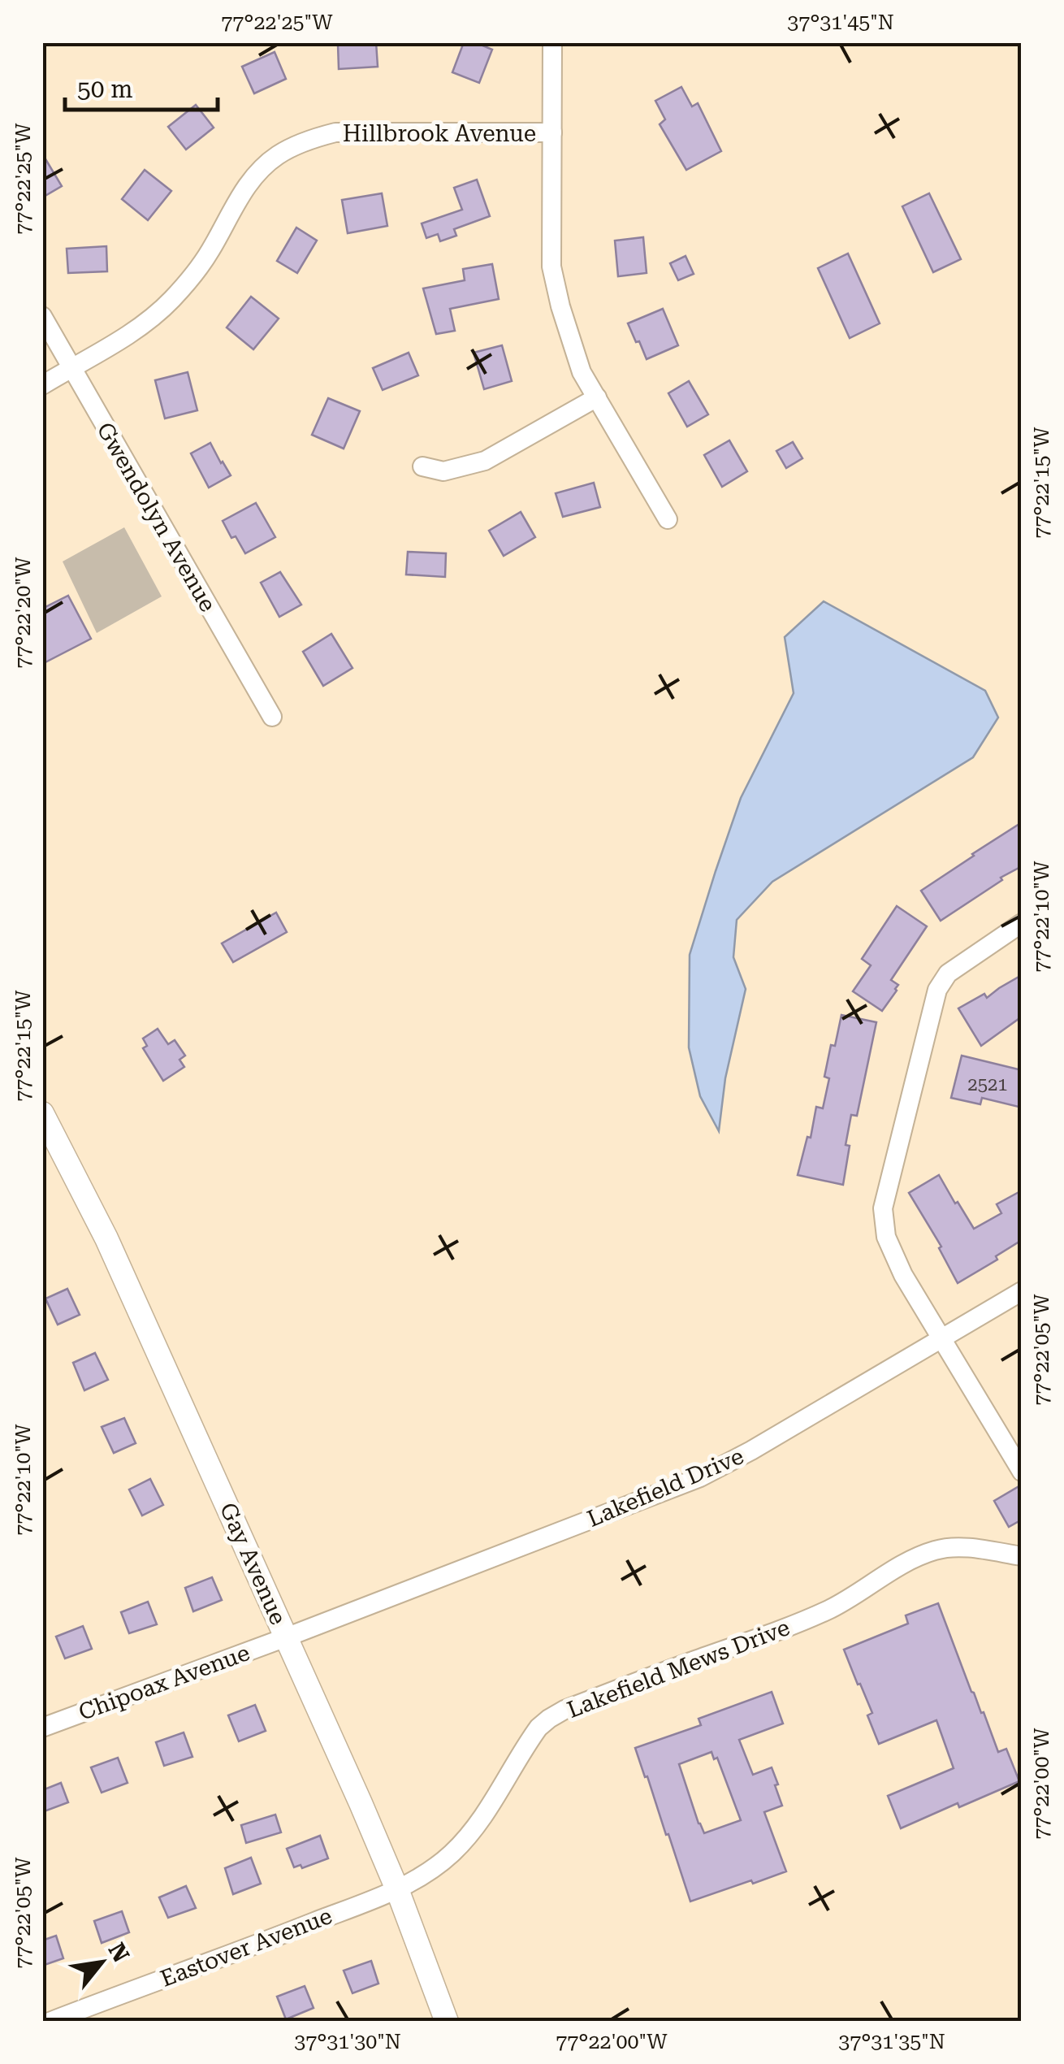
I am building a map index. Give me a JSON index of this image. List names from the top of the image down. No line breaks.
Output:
{"streets":{"street":["Hillbrook Avenue","Gwendolyn Avenue","Lakefield Drive","Gay Avenue","Lakefield Mews Drive","Chipoax Avenue","Eastover Avenue"]},"crossings":[["Hillbrook Avenue","Gwendolyn Avenue"],["Lakefield Drive","Gay Avenue"],["Lakefield Drive","Chipoax Avenue"],["Gay Avenue","Lakefield Mews Drive"],["Gay Avenue","Chipoax Avenue"],["Gay Avenue","Eastover Avenue"],["Lakefield Mews Drive","Eastover Avenue"]],"house_numbers":["2521"],"scale_bar":"50 m","north":"top right","coordinates":["77°22'25\"W","37°31'45\"N","77°22'15\"W","77°22'20\"W","77°22'10\"W","77°22'05\"W","77°22'00\"W","37°31'30\"N","37°31'35\"N"]}
